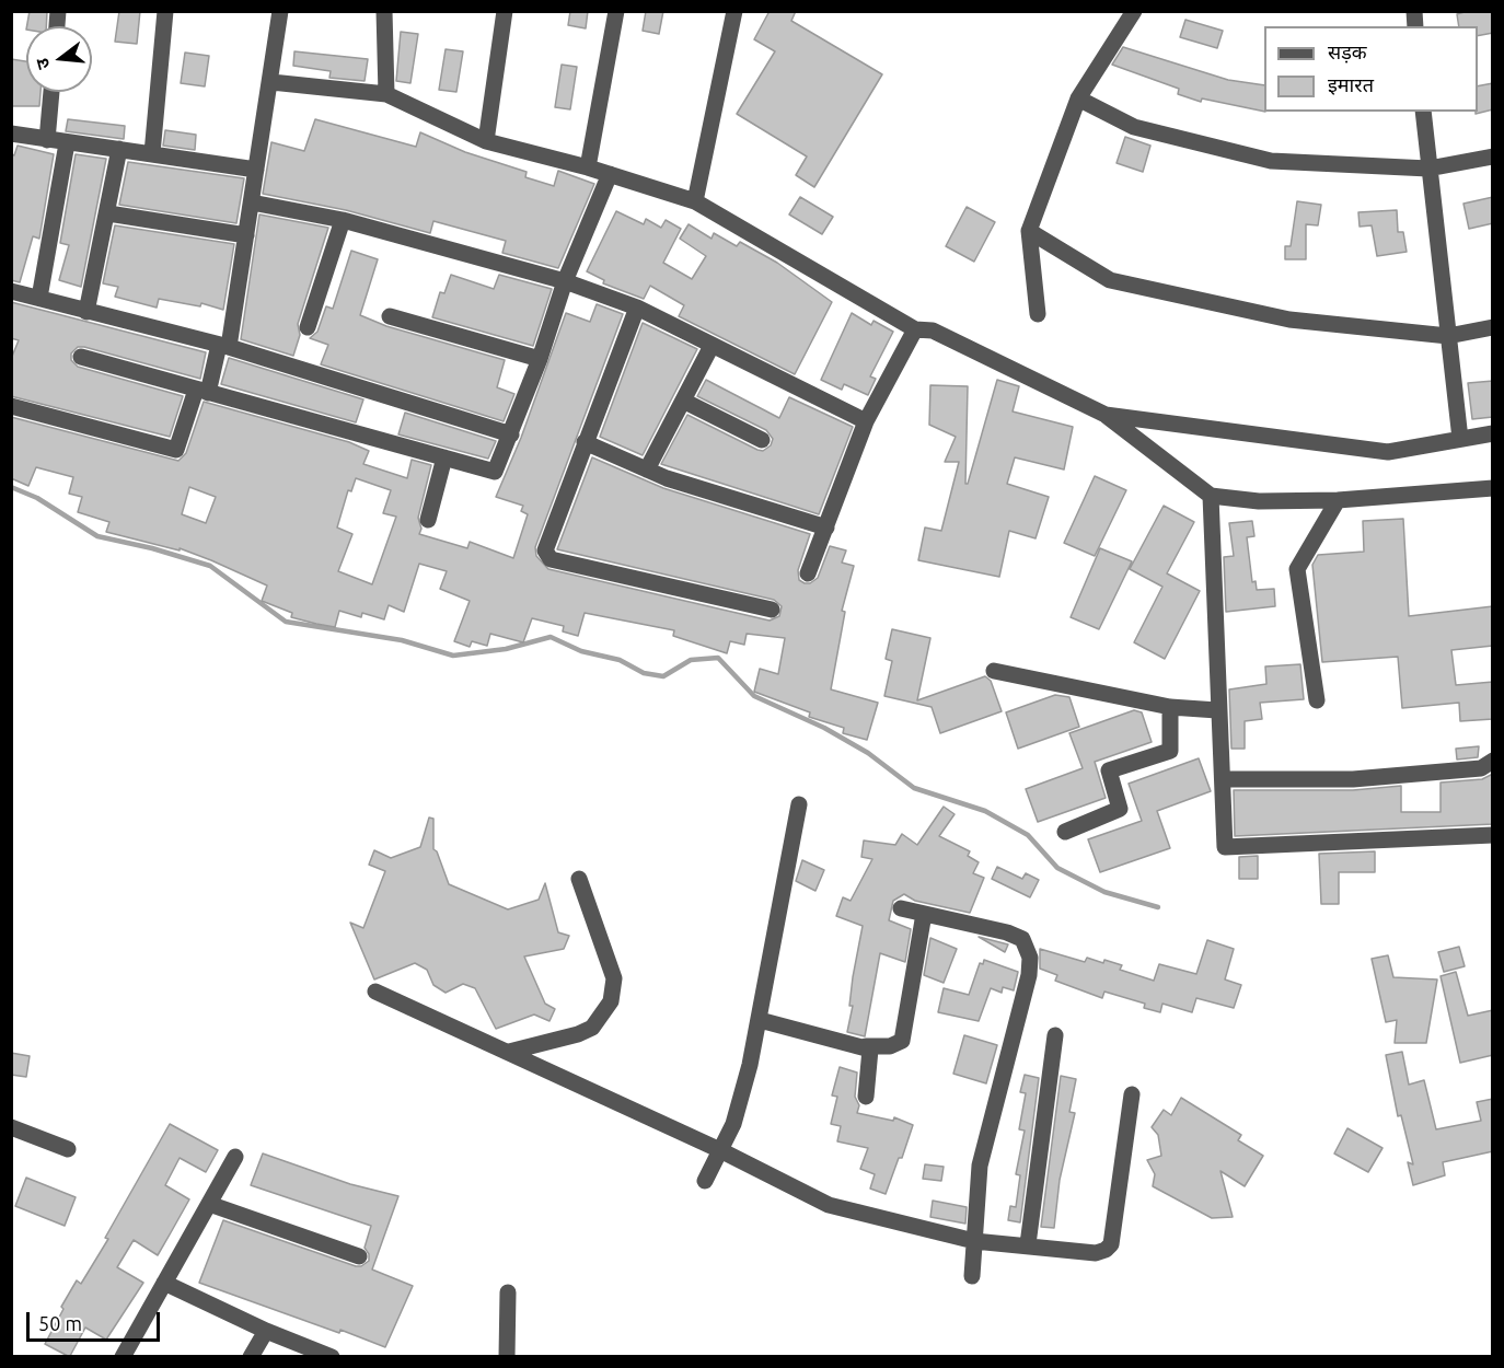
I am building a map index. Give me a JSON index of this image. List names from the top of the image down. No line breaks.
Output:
{"legend":["सड़क","इमारत"],"scale_bar":"50 m","north":"left"}
